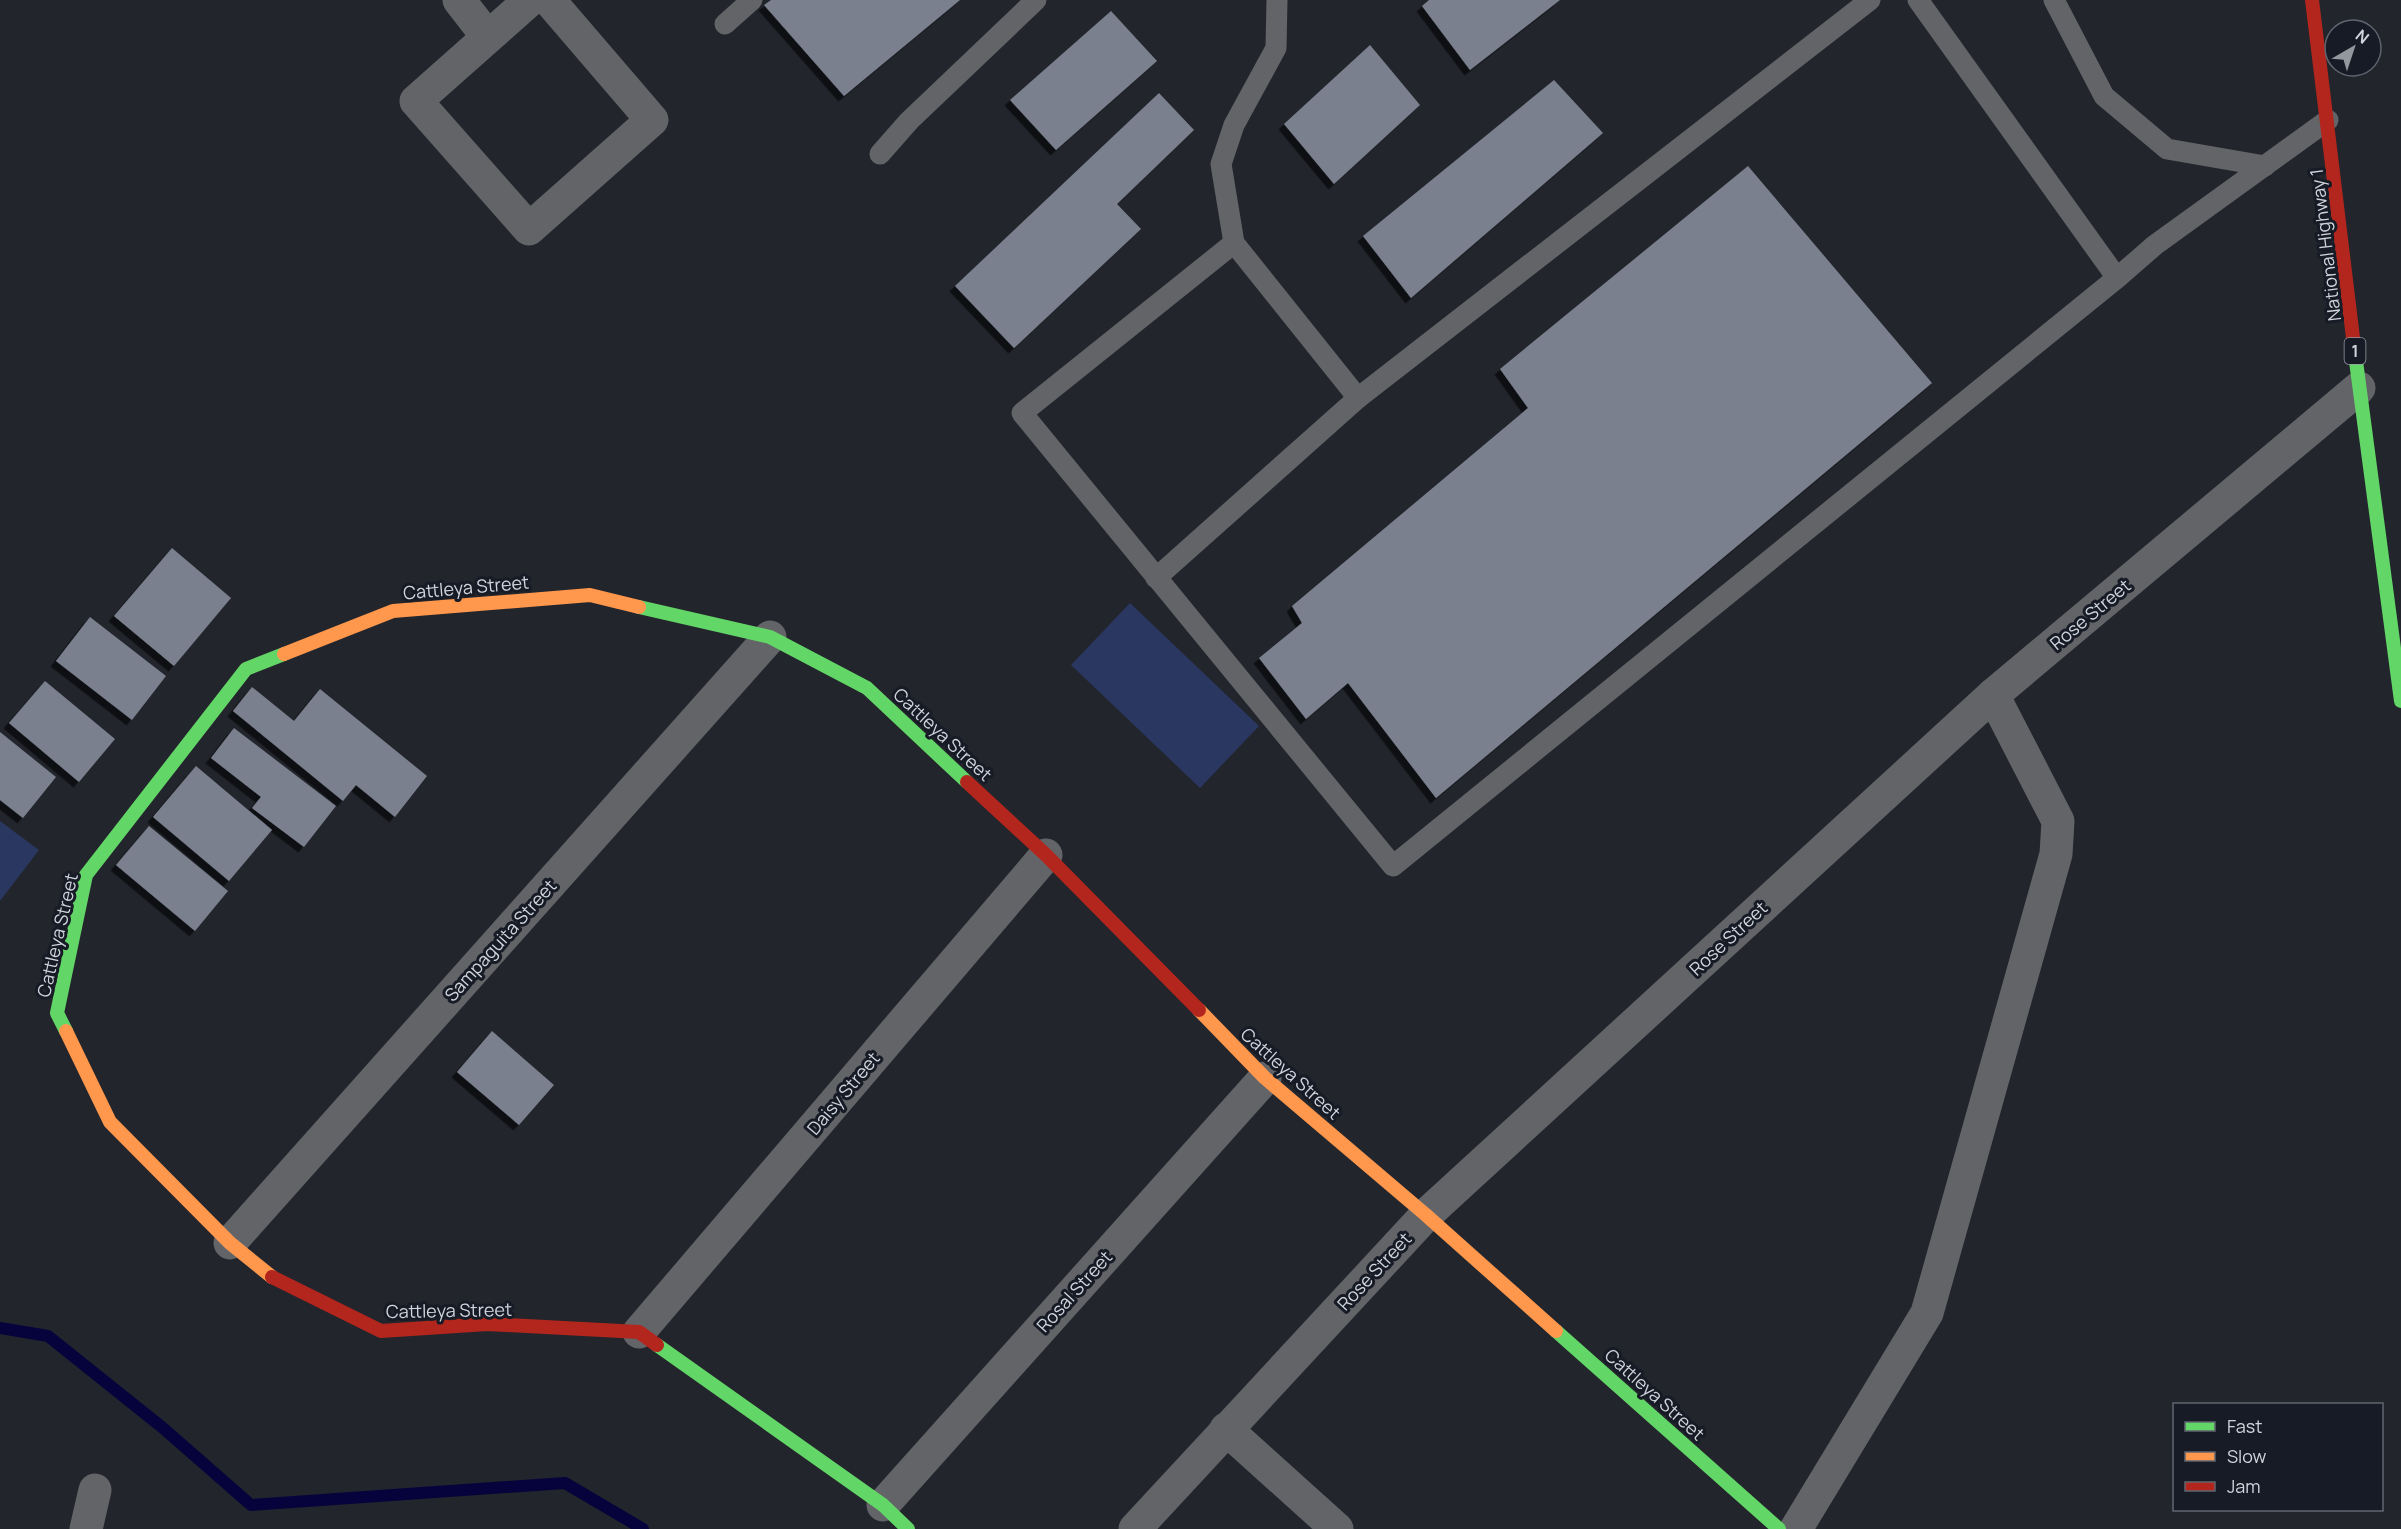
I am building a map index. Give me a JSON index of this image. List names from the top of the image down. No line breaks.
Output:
{"streets":{"main road":["National Highway 1","1","Cattleya Street"],"street":["Rose Street","Sampaguita Street","Daisy Street","Rosal Street"]},"crossings":[["National Highway 1","Rose Street"],["Cattleya Street","Rose Street"],["Cattleya Street","Sampaguita Street"],["Cattleya Street","Daisy Street"],["Cattleya Street","Rosal Street"]],"legend":["Fast","Slow","Jam"],"north":"top right"}
